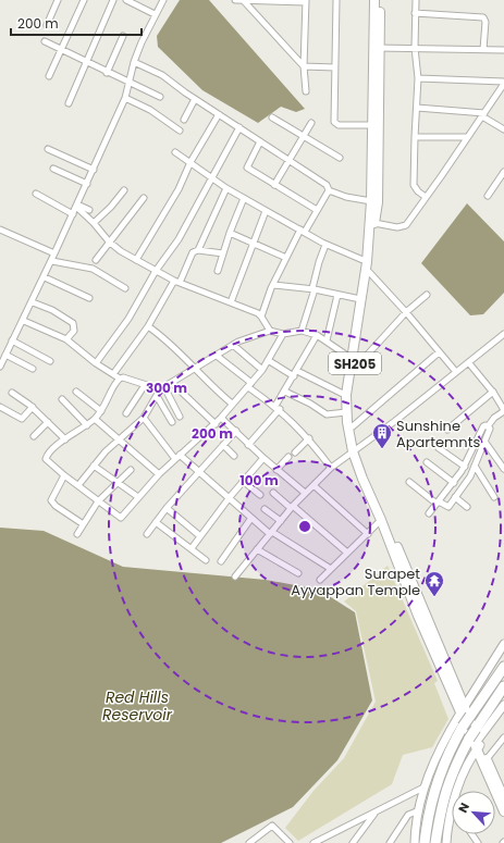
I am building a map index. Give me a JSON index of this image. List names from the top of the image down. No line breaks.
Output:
{"streets":{"main road":["SH205"]},"water":["Red Hills Reservoir"],"places":{"building":["Sunshine Apartemnts"],"temple":["Surapet Ayyappan Temple"]},"scale_bar":"200 m","north":"top left","rings":["300 m","200 m","100 m"]}
